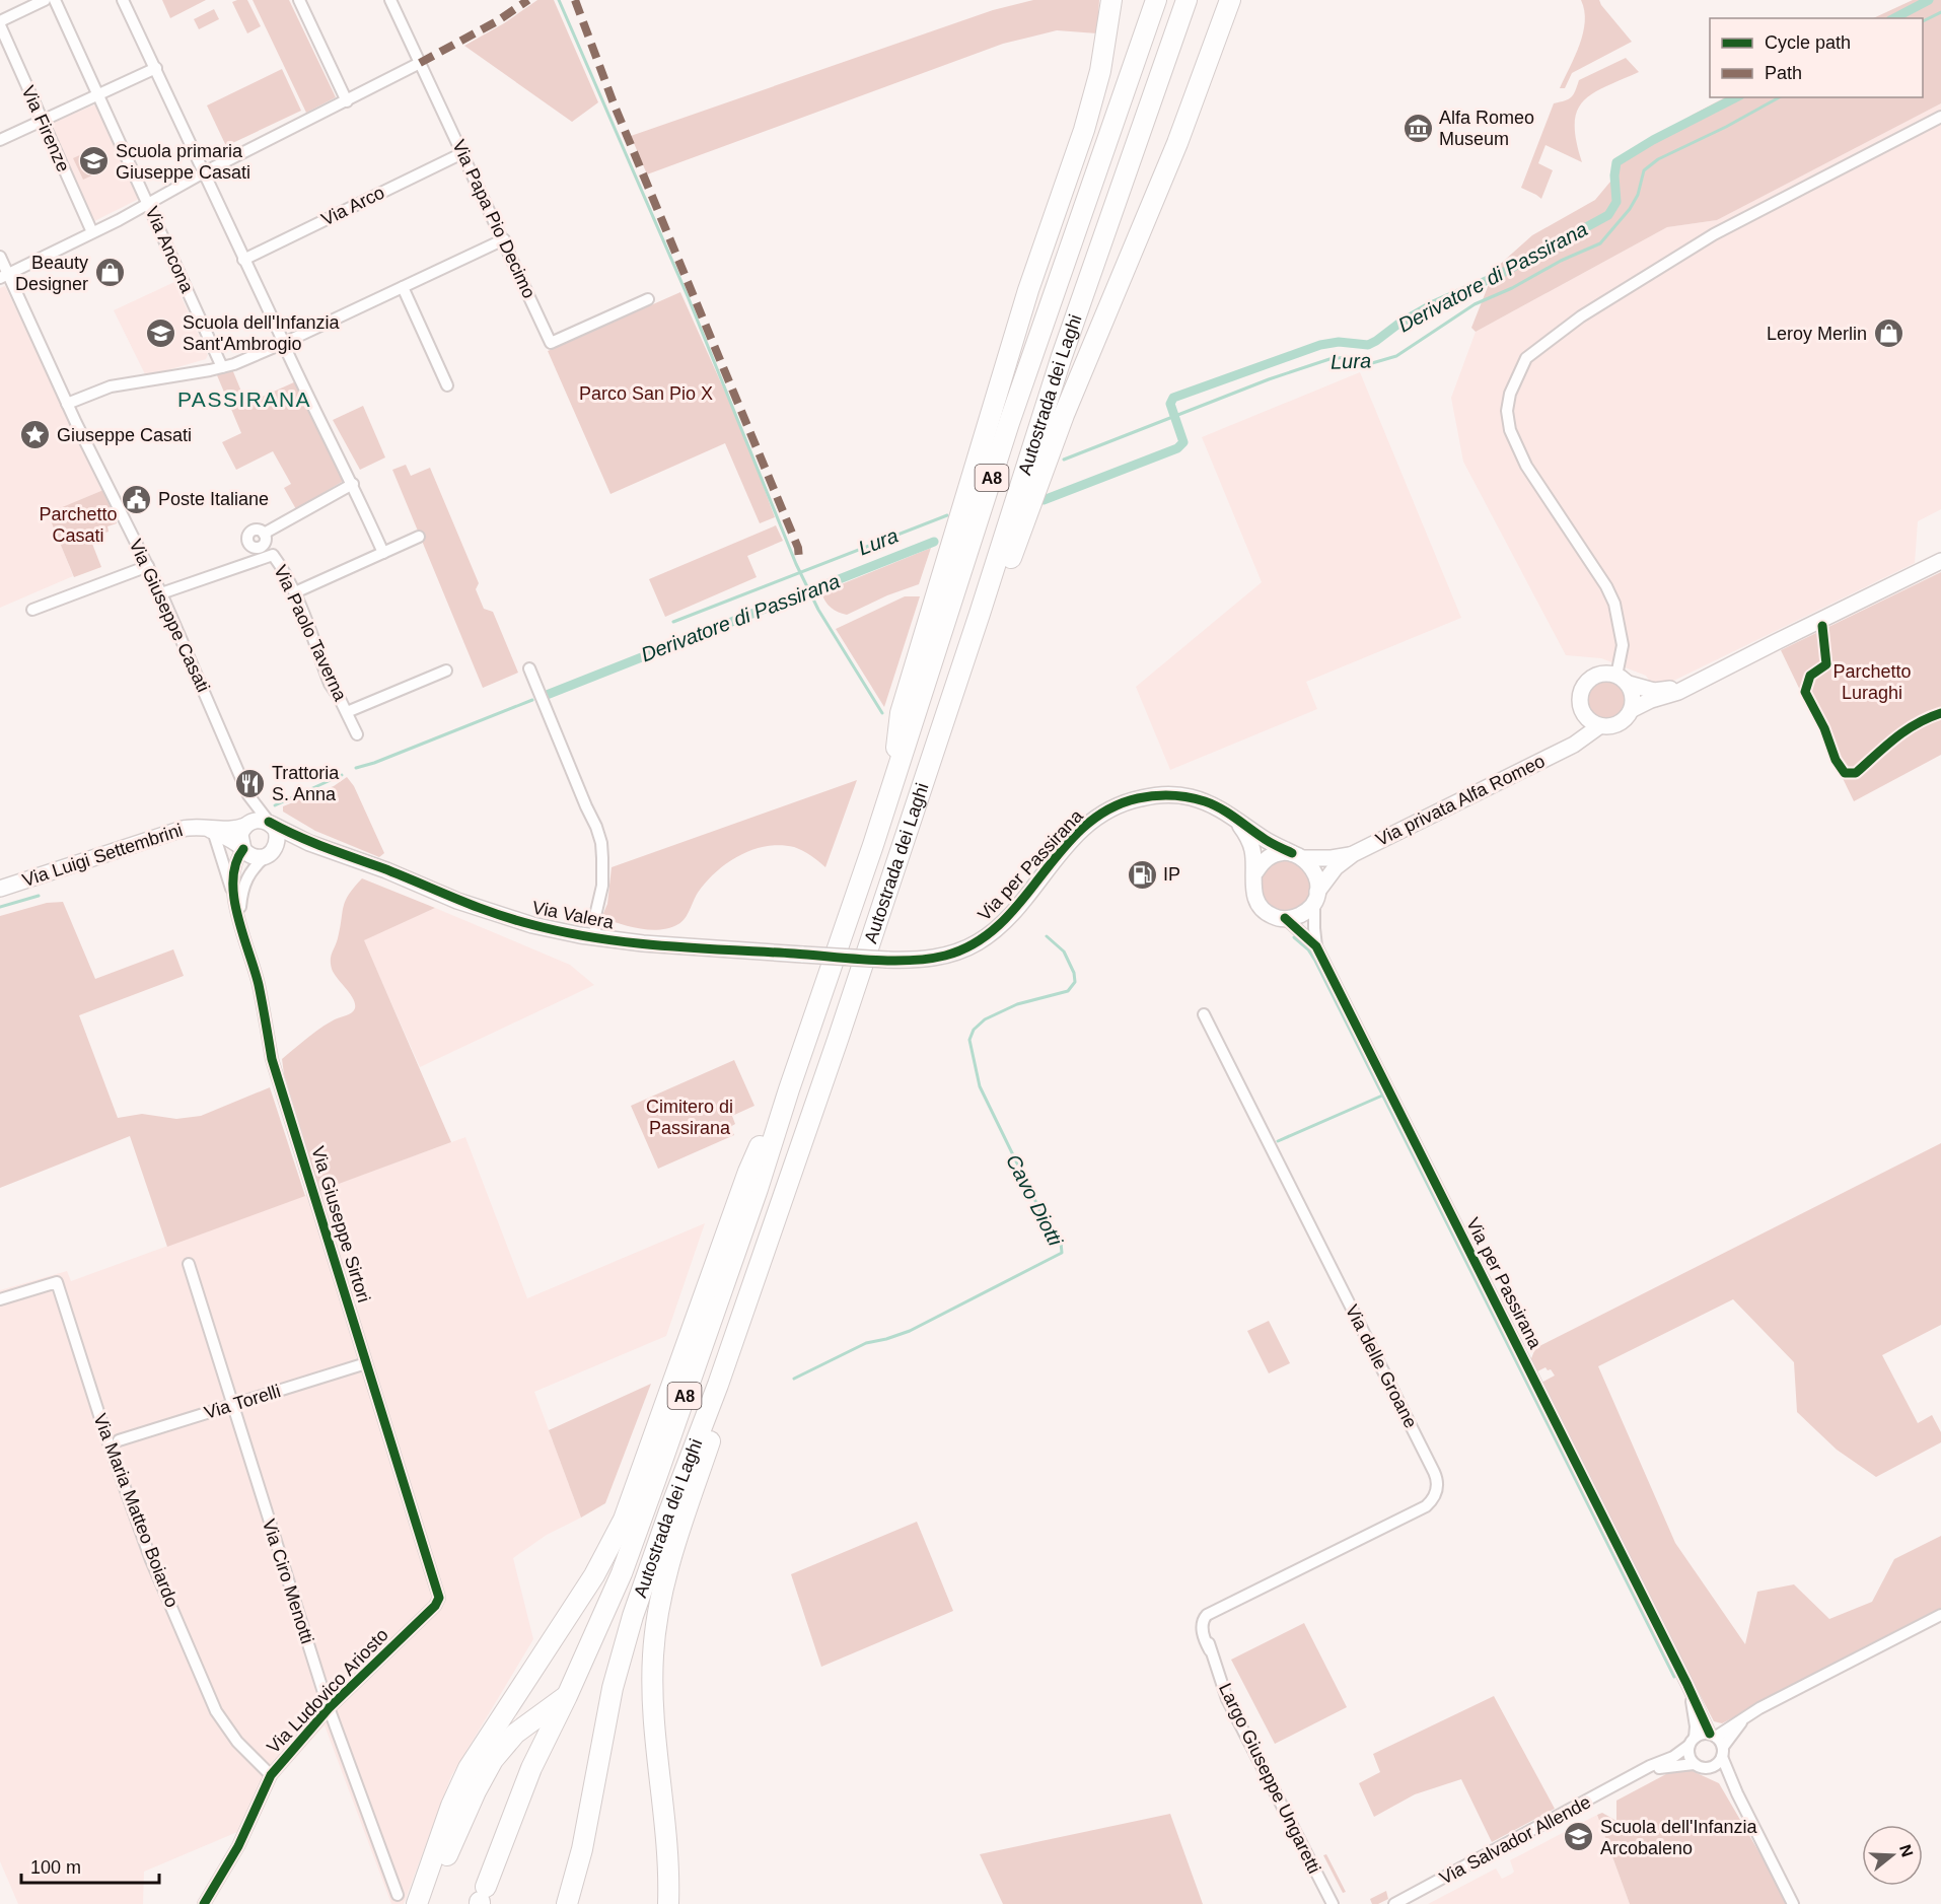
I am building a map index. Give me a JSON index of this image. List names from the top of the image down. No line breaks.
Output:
{"streets":{"highway":["Autostrada dei Laghi","A8"],"street":["Via Firenze","Via Arco","Via Papa Pio Decimo","Via Ancona","Via Giuseppe Casati","Via Paolo Taverna","Via privata Alfa Romeo","Via Luigi Settembrini","Via per Passirana","Via Valera","Via Giuseppe Sirtori","Via delle Groane","Via Torelli","Via Maria Matteo Boiardo","Via Ciro Menotti","Via Ludovico Ariosto","Largo Giuseppe Ungaretti","Via Salvador Allende"]},"crossings":[["Via Arco","Via Papa Pio Decimo"],["Autostrada dei Laghi","A8"],["Via Giuseppe Casati","Via Paolo Taverna"],["Via Giuseppe Casati","Via Luigi Settembrini"],["Via Giuseppe Casati","Via Valera"],["Via Giuseppe Casati","Via Giuseppe Sirtori"],["Via privata Alfa Romeo","Via per Passirana"],["Via Luigi Settembrini","Via Valera"],["Via Luigi Settembrini","Via Giuseppe Sirtori"],["Via per Passirana","Via Valera"],["Via per Passirana","Via Salvador Allende"],["Via Valera","Via Giuseppe Sirtori"],["Via Giuseppe Sirtori","Via Torelli"],["Via Giuseppe Sirtori","Via Ludovico Ariosto"],["Via delle Groane","Largo Giuseppe Ungaretti"],["Via Torelli","Via Ciro Menotti"],["Via Maria Matteo Boiardo","Via Ludovico Ariosto"],["Via Ciro Menotti","Via Ludovico Ariosto"]],"districts":["PASSIRANA"],"water":["Derivatore di Passirana","Lura","Cavo Diotti"],"parks":["Parco San Pio X","Parchetto Casati","Parchetto Luraghi","Cimitero di Passirana"],"places":{"museum":["Alfa Romeo Museum"],"school or university":["Scuola primaria Giuseppe Casati","Scuola dell'Infanzia Sant'Ambrogio","Scuola dell'Infanzia Arcobaleno"],"shop":["Beauty Designer","Leroy Merlin"],"place":["Giuseppe Casati"],"public building":["Poste Italiane"],"restaurant":["Trattoria S. Anna"],"fuel station":["IP"]},"legend":["Cycle path","Path"],"scale_bar":"100 m","north":"right"}
